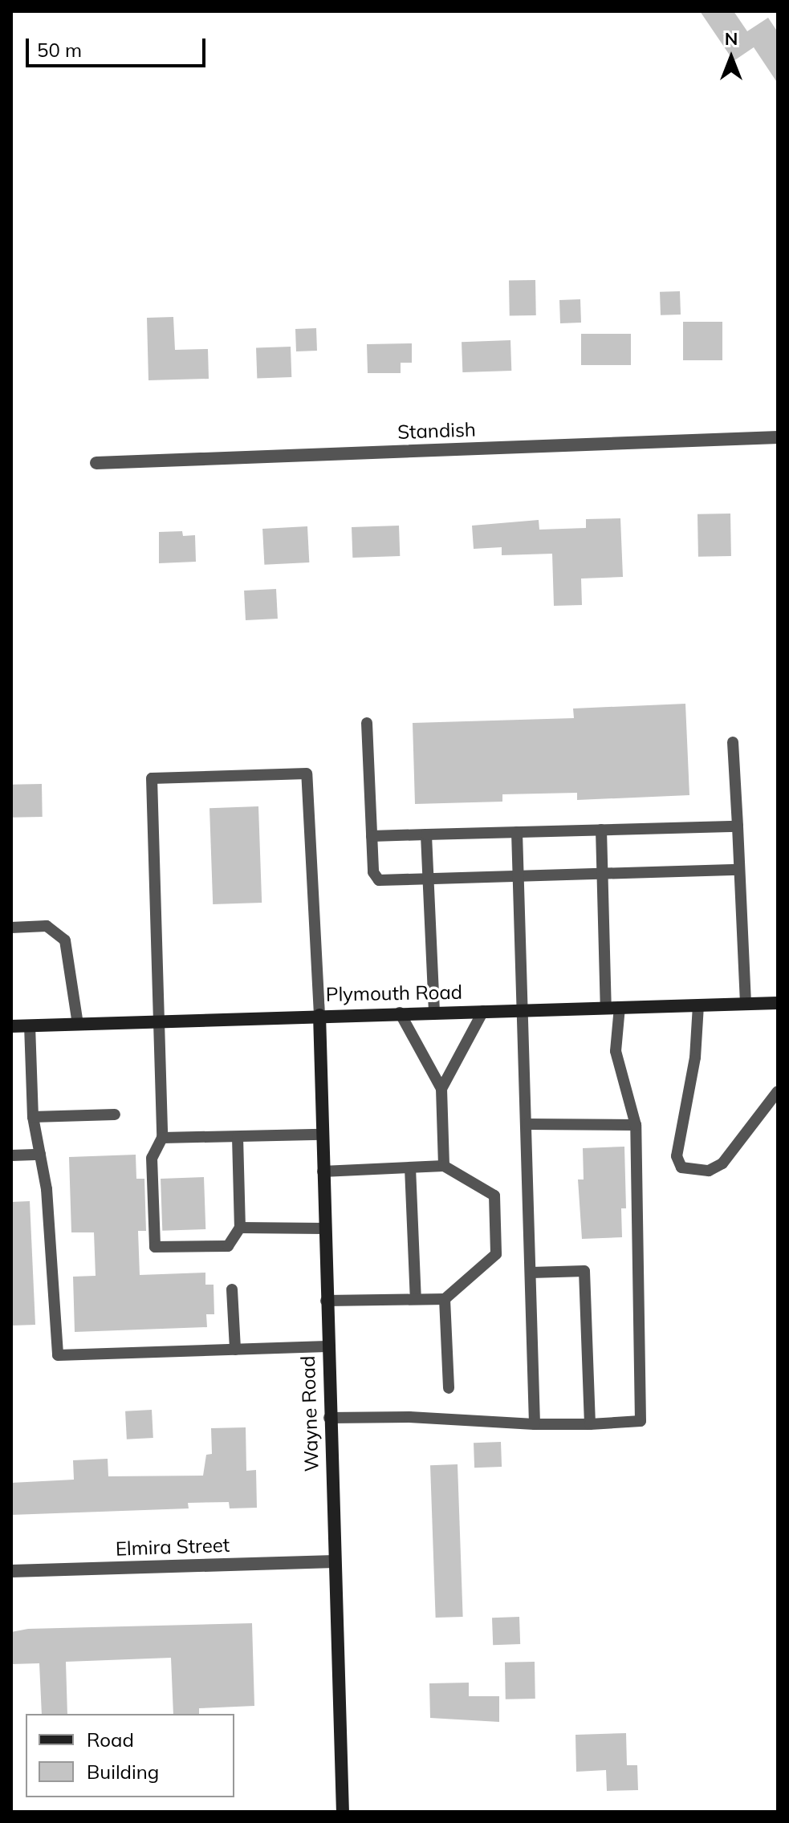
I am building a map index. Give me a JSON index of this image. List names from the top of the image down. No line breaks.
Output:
{"streets":{"main road":["Plymouth Road","Wayne Road"],"street":["Standish","Elmira Street"]},"crossings":[["Plymouth Road","Wayne Road"],["Wayne Road","Elmira Street"]],"legend":["Road","Building"],"scale_bar":"50 m","north":"top"}
